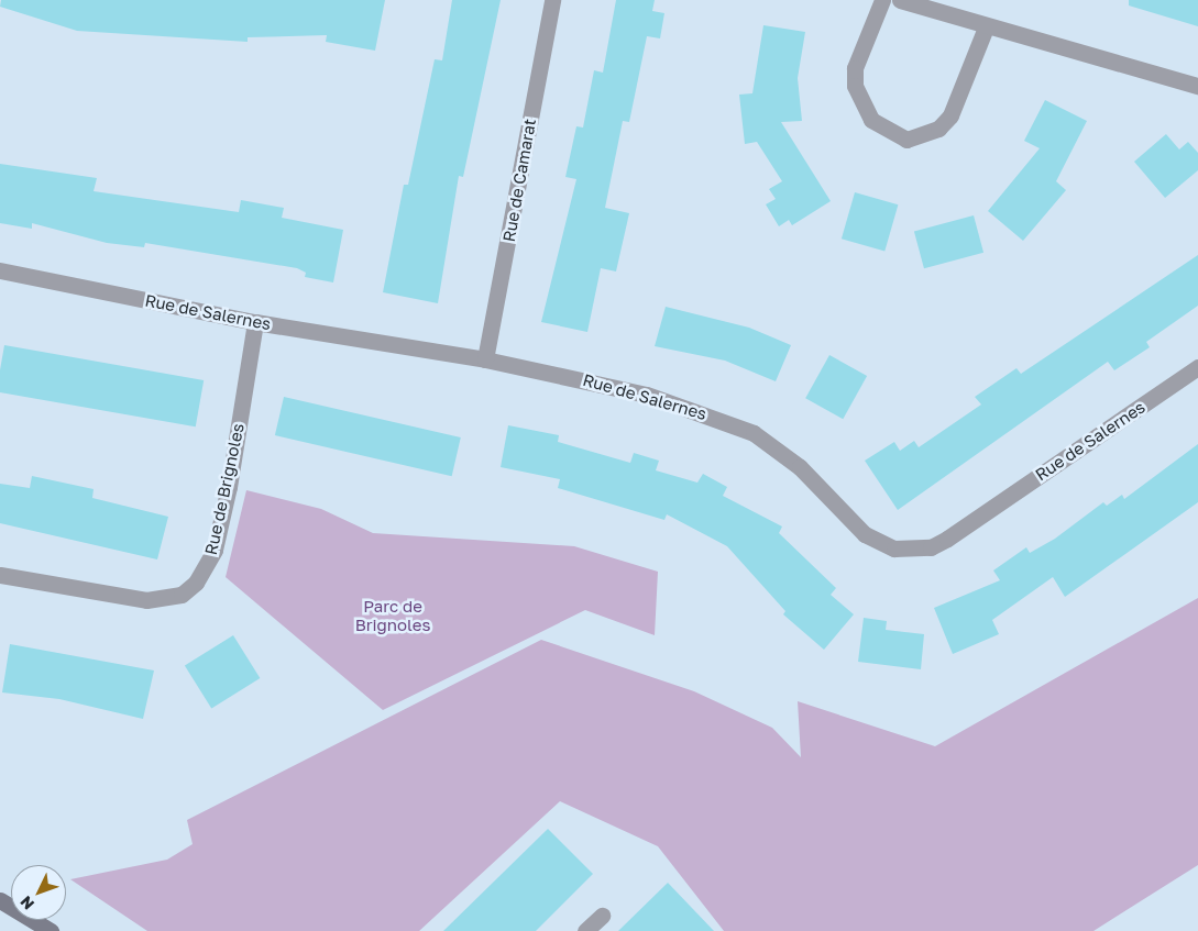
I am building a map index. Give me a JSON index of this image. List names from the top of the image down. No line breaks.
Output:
{"streets":{"street":["Rue de Camarat","Rue de Salernes","Rue de Brignoles"]},"crossings":[["Rue de Camarat","Rue de Salernes"],["Rue de Salernes","Rue de Brignoles"]],"parks":["Parc de Brignoles"],"north":"bottom left"}
